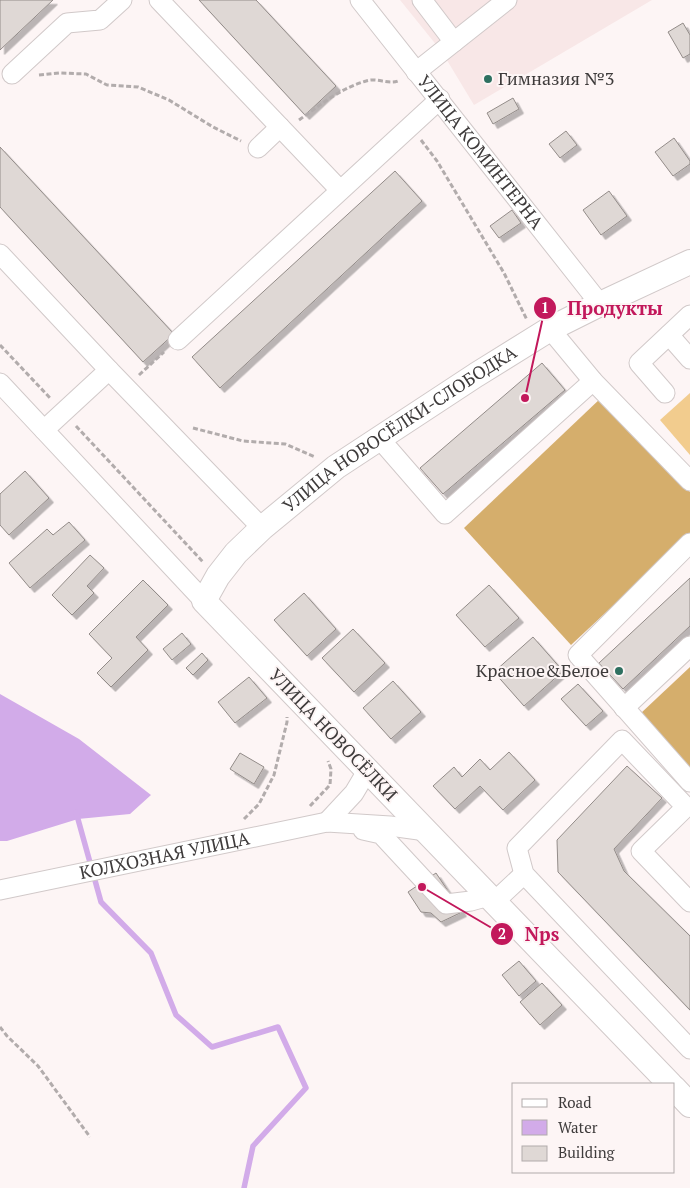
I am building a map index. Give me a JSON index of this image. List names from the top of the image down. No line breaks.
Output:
{"streets":{"main road":["УЛИЦА НОВОСЁЛКИ-СЛОБОДКА","УЛИЦА НОВОСЁЛКИ"],"street":["УЛИЦА КОМИНТЕРНА","КОЛХОЗНАЯ УЛИЦА"]},"crossings":[["УЛИЦА КОМИНТЕРНА","УЛИЦА НОВОСЁЛКИ-СЛОБОДКА"],["УЛИЦА НОВОСЁЛКИ-СЛОБОДКА","УЛИЦА НОВОСЁЛКИ"],["УЛИЦА НОВОСЁЛКИ","КОЛХОЗНАЯ УЛИЦА"]],"places":["Гимназия №3","Продукты","Красное&Белое","Nps"],"legend":["Road","Water","Building"]}
